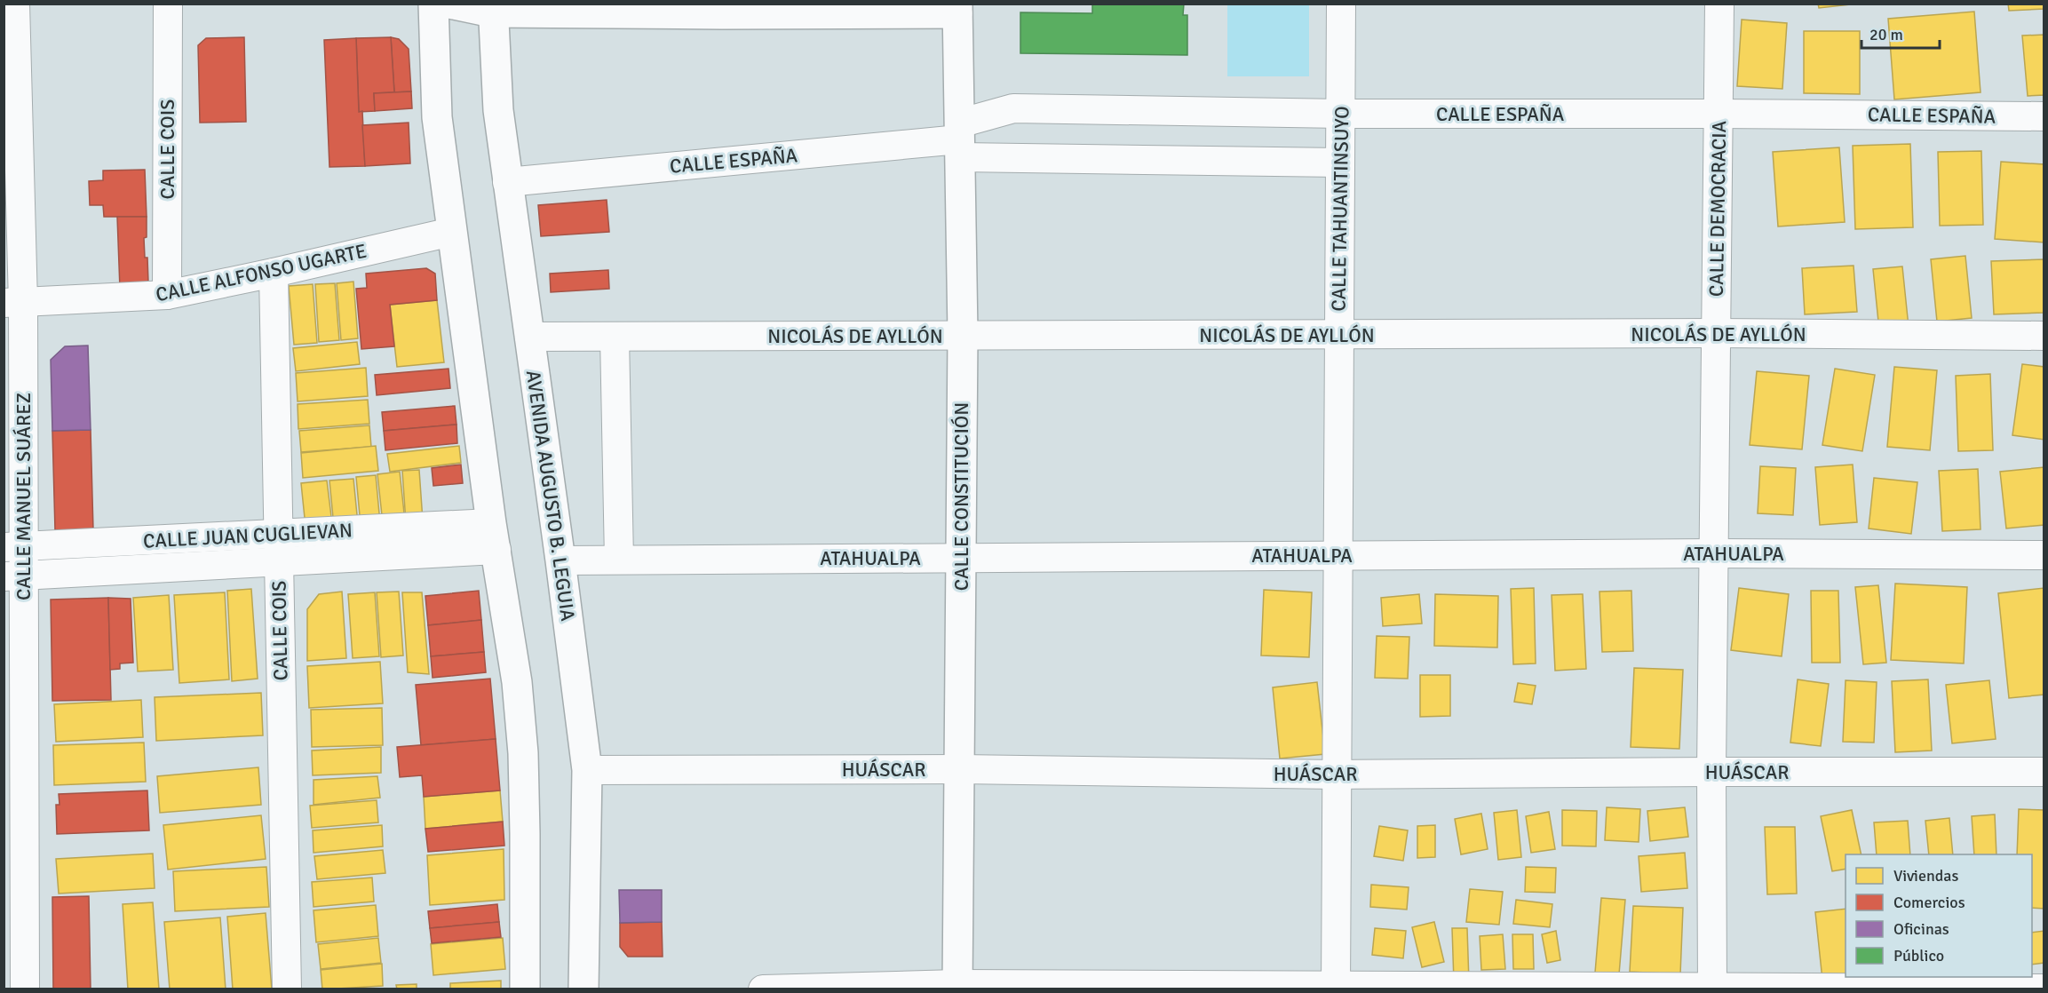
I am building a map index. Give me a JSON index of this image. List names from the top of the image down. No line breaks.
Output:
{"streets":{"main road":["AVENIDA AUGUSTO B. LEGUIA","CALLE CONSTITUCIÓN"],"street":["CALLE ESPAÑA","CALLE COIS","CALLE TAHUANTINSUYO","CALLE DEMOCRACIA","CALLE ALFONSO UGARTE","NICOLÁS DE AYLLÓN","CALLE MANUEL SUÁREZ","CALLE JUAN CUGLIEVAN","ATAHUALPA","HUÁSCAR"]},"crossings":[["CALLE ESPAÑA","CALLE TAHUANTINSUYO"],["CALLE ESPAÑA","CALLE DEMOCRACIA"],["CALLE ESPAÑA","AVENIDA AUGUSTO B. LEGUIA"],["CALLE ESPAÑA","CALLE CONSTITUCIÓN"],["CALLE COIS","CALLE ALFONSO UGARTE"],["CALLE COIS","CALLE JUAN CUGLIEVAN"],["CALLE TAHUANTINSUYO","NICOLÁS DE AYLLÓN"],["CALLE TAHUANTINSUYO","ATAHUALPA"],["CALLE TAHUANTINSUYO","HUÁSCAR"],["CALLE DEMOCRACIA","NICOLÁS DE AYLLÓN"],["CALLE DEMOCRACIA","ATAHUALPA"],["CALLE DEMOCRACIA","HUÁSCAR"],["CALLE ALFONSO UGARTE","CALLE MANUEL SUÁREZ"],["NICOLÁS DE AYLLÓN","AVENIDA AUGUSTO B. LEGUIA"],["NICOLÁS DE AYLLÓN","CALLE CONSTITUCIÓN"],["AVENIDA AUGUSTO B. LEGUIA","ATAHUALPA"],["AVENIDA AUGUSTO B. LEGUIA","HUÁSCAR"],["CALLE MANUEL SUÁREZ","CALLE JUAN CUGLIEVAN"],["CALLE CONSTITUCIÓN","ATAHUALPA"],["CALLE CONSTITUCIÓN","HUÁSCAR"]],"legend":["Viviendas","Comercios","Oficinas","Público"],"scale_bar":"20 m"}
